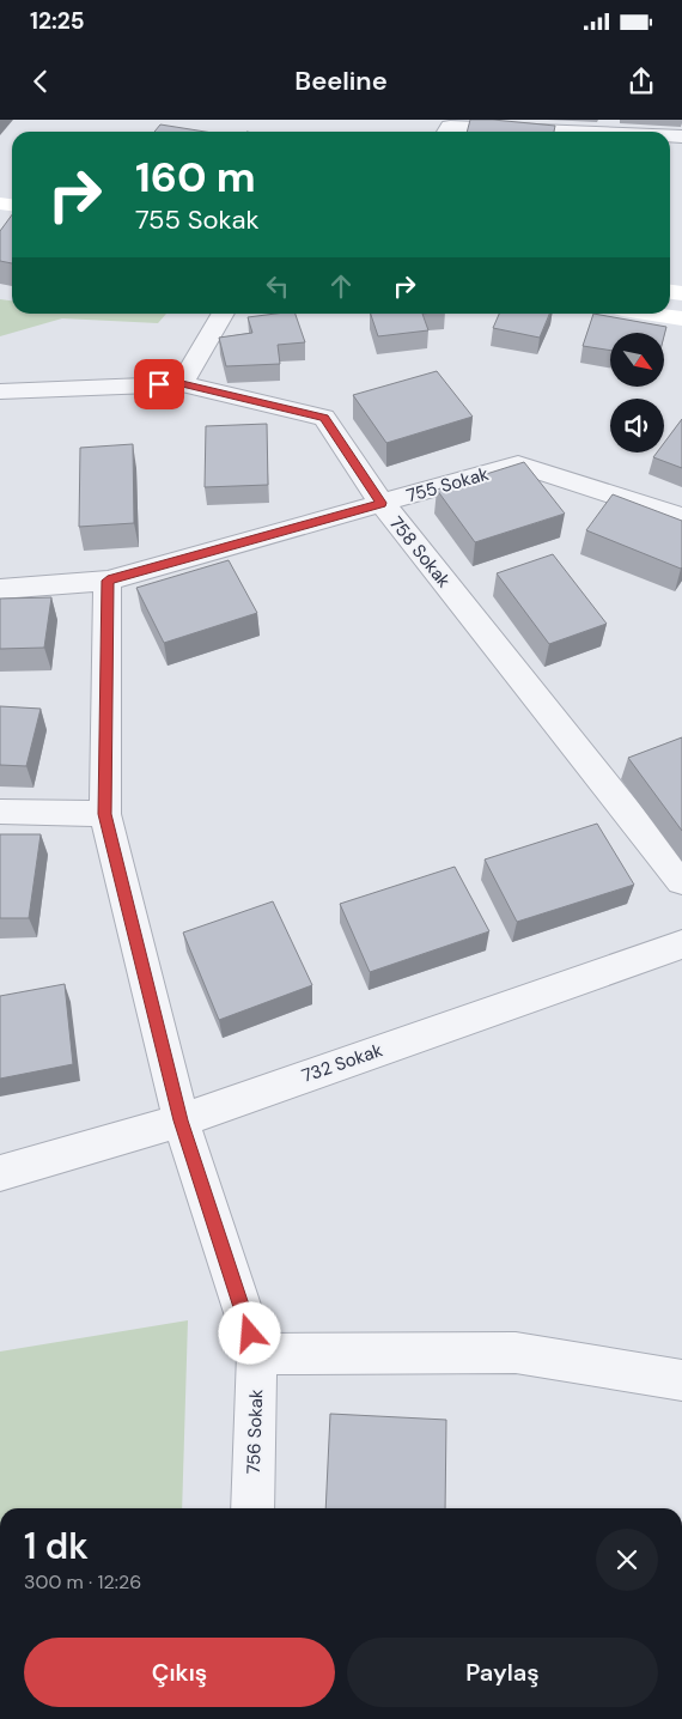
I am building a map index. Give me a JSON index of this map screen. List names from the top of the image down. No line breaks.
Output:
{"streets":{"street":["755 Sokak","758 Sokak","732 Sokak","756 Sokak"]},"crossings":[["755 Sokak","758 Sokak"],["755 Sokak","756 Sokak"],["732 Sokak","756 Sokak"]],"north":"bottom right","page":{"status":"12:25","header":"Beeline","turn":["160 m","755 Sokak"],"heading":["1 dk","300 m · 12:26"],"buttons":["Çıkış","Paylaş"]}}
